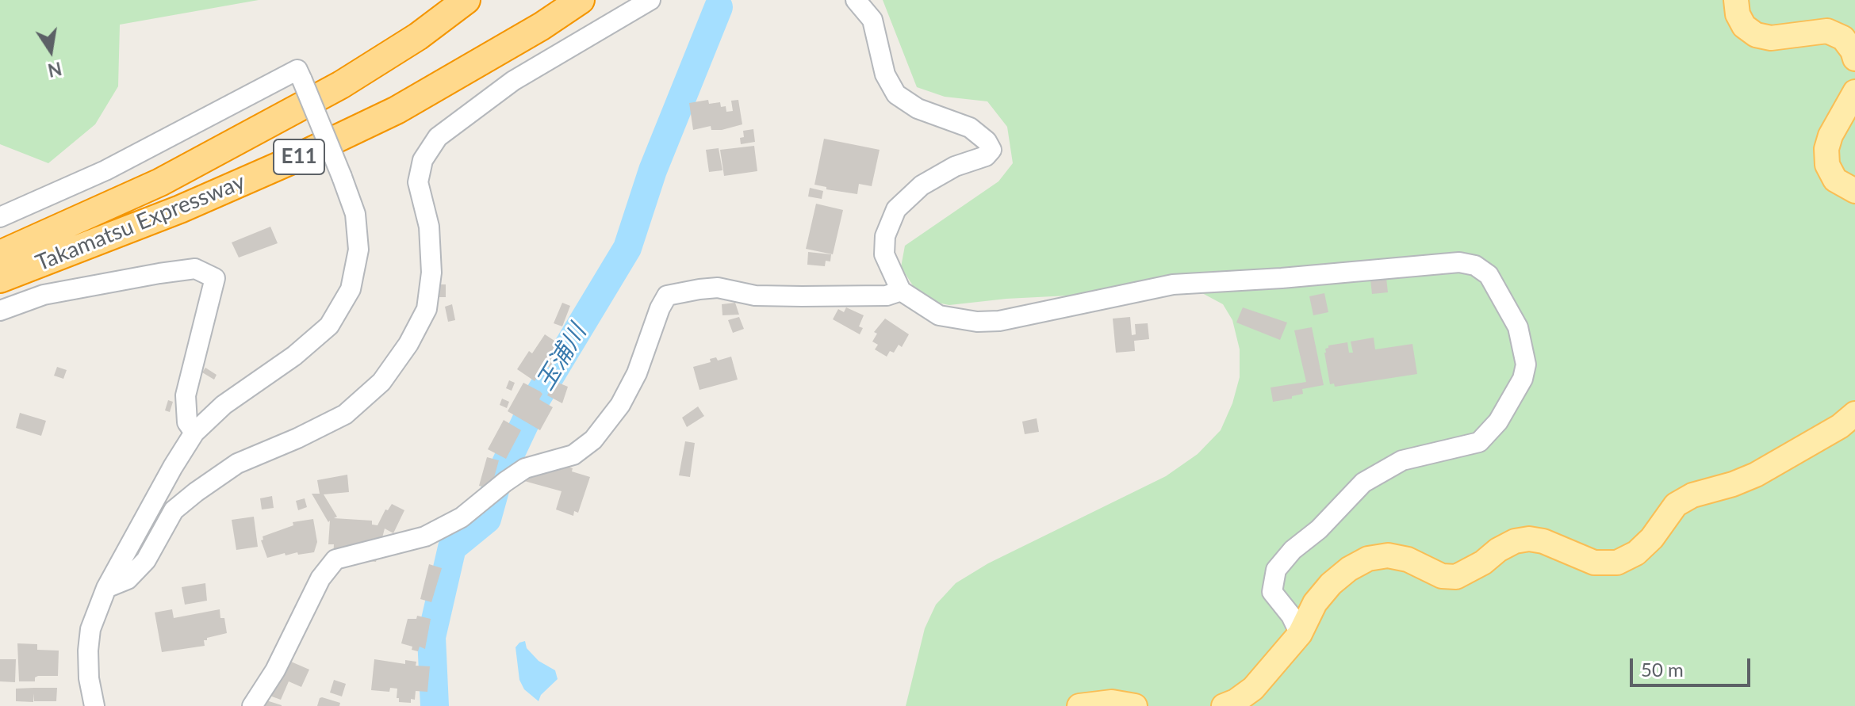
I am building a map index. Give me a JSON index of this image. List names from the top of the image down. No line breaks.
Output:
{"streets":{"highway":["E11","Takamatsu Expressway"]},"water":["玉浦川"],"scale_bar":"50 m","north":"bottom"}
